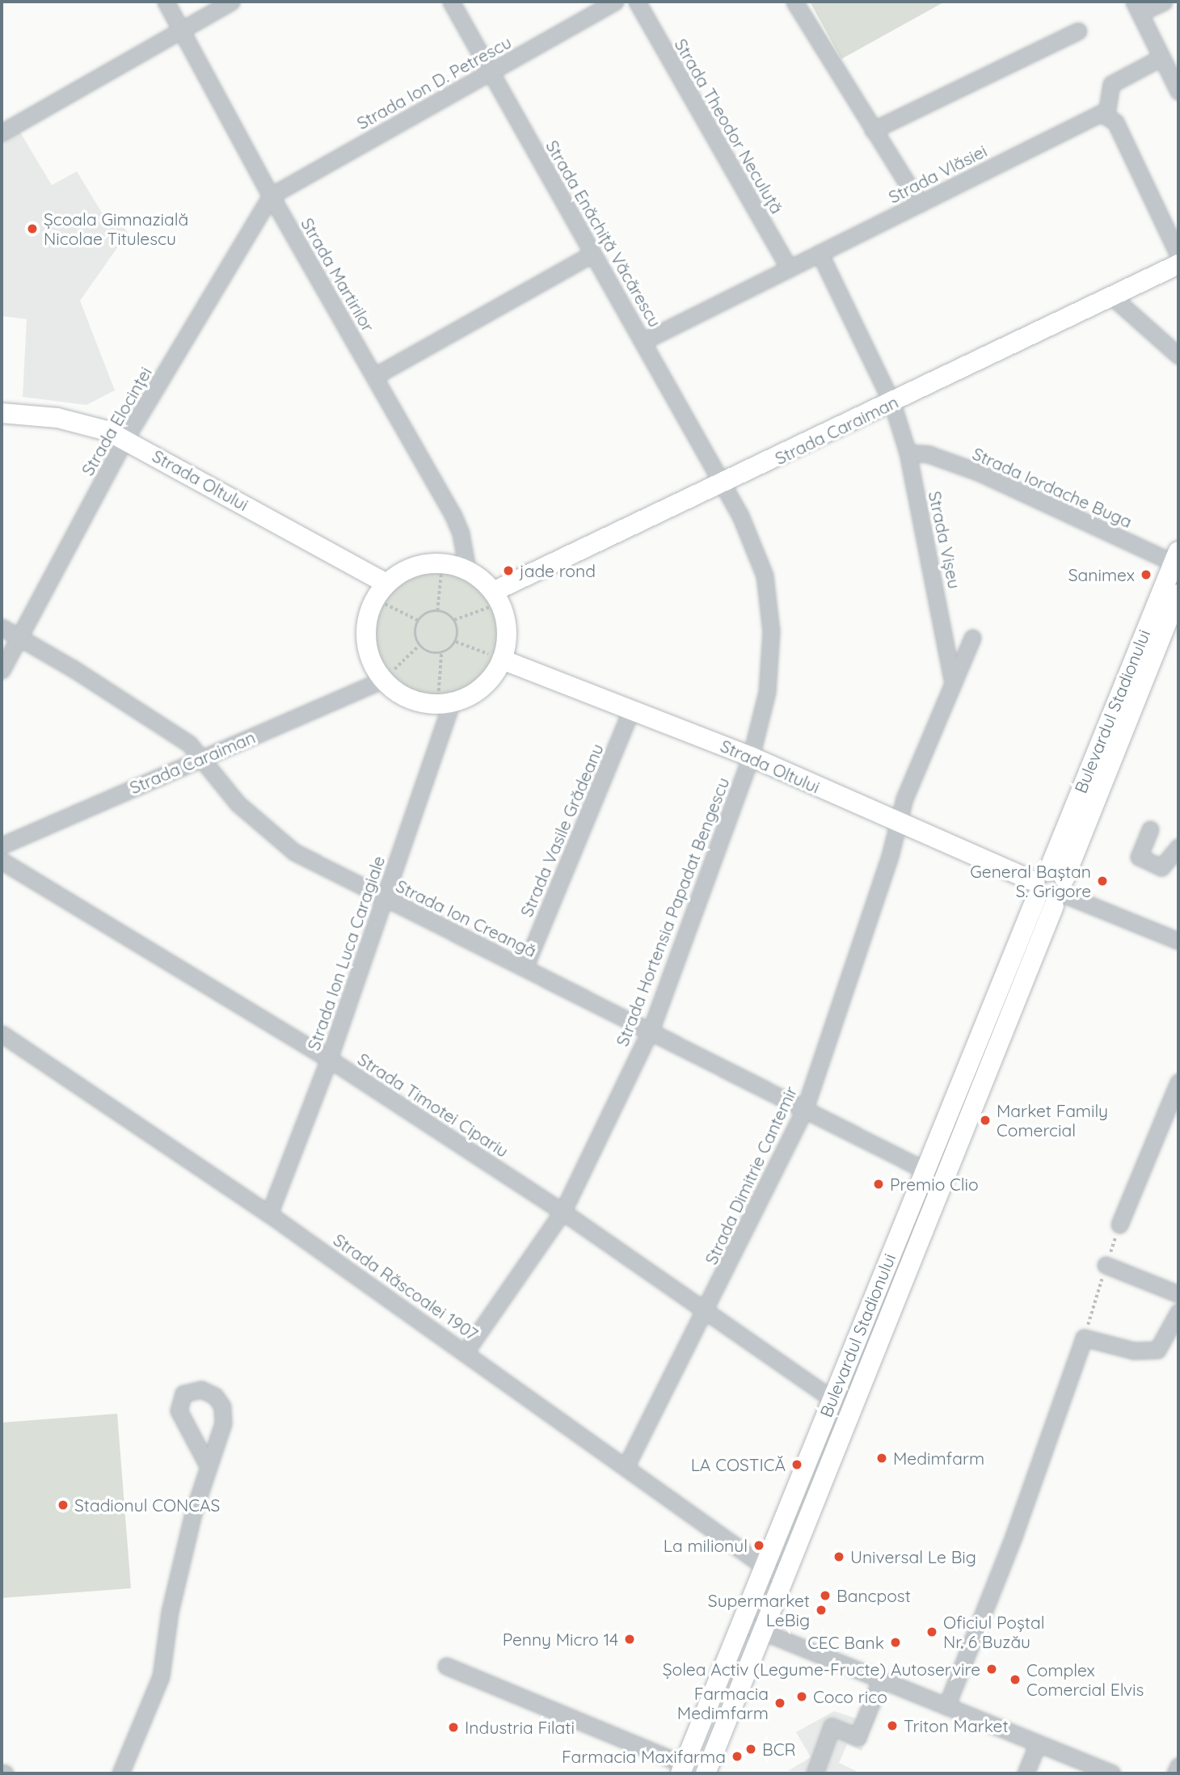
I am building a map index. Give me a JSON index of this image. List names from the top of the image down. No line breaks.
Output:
{"streets":{"main road":["Strada Caraiman","Strada Oltului","Bulevardul Stadionului"],"street":["Strada Ion D. Petrescu","Strada Theodor Neculuță","Strada Vlăsiei","Strada Enăchiță Văcărescu","Strada Martirilor","Strada Elocinței","Strada Iordache Buga","Strada Vișeu","Strada Vasile Grădeanu","Strada Hortensia Papadat Bengescu","Strada Ion Creangă","Strada Ion Luca Caragiale","Strada Timotei Cipariu","Strada Dimitrie Cantemir","Strada Răscoalei 1907"]},"crossings":[["Strada Ion D. Petrescu","Strada Enăchiță Văcărescu"],["Strada Ion D. Petrescu","Strada Martirilor"],["Strada Ion D. Petrescu","Strada Elocinței"],["Strada Theodor Neculuță","Strada Vlăsiei"],["Strada Vlăsiei","Strada Enăchiță Văcărescu"],["Strada Vlăsiei","Strada Vișeu"],["Strada Enăchiță Văcărescu","Strada Caraiman"],["Strada Enăchiță Văcărescu","Strada Hortensia Papadat Bengescu"],["Strada Martirilor","Strada Elocinței"],["Strada Elocinței","Strada Oltului"],["Strada Elocinței","Strada Ion Creangă"],["Strada Caraiman","Strada Vișeu"],["Strada Caraiman","Strada Hortensia Papadat Bengescu"],["Strada Caraiman","Strada Ion Creangă"],["Strada Oltului","Bulevardul Stadionului"],["Strada Oltului","Strada Vasile Grădeanu"],["Strada Oltului","Strada Hortensia Papadat Bengescu"],["Strada Oltului","Strada Dimitrie Cantemir"],["Strada Iordache Buga","Strada Vișeu"],["Strada Iordache Buga","Bulevardul Stadionului"],["Strada Vișeu","Strada Dimitrie Cantemir"],["Bulevardul Stadionului","Strada Ion Creangă"],["Bulevardul Stadionului","Strada Timotei Cipariu"],["Bulevardul Stadionului","Strada Răscoalei 1907"],["Strada Vasile Grădeanu","Strada Ion Creangă"],["Strada Hortensia Papadat Bengescu","Strada Ion Creangă"],["Strada Hortensia Papadat Bengescu","Strada Timotei Cipariu"],["Strada Hortensia Papadat Bengescu","Strada Răscoalei 1907"],["Strada Ion Creangă","Strada Ion Luca Caragiale"],["Strada Ion Creangă","Strada Dimitrie Cantemir"],["Strada Ion Luca Caragiale","Strada Timotei Cipariu"],["Strada Ion Luca Caragiale","Strada Răscoalei 1907"],["Strada Timotei Cipariu","Strada Dimitrie Cantemir"],["Strada Dimitrie Cantemir","Strada Răscoalei 1907"]],"places":["Școala Gimnazială Nicolae Titulescu","jade rond","Sanimex","General Baștan S. Grigore","Market Family Comercial","Premio Clio","Medimfarm","LA COSTICĂ","Stadionul CONCAS","La milionul","Universal Le Big","Bancpost","Supermarket LeBig","Oficiul Poștal Nr. 6 Buzău","Penny Micro 14","CEC Bank","Șolea Activ (Legume-Fructe) Autoservire","Complex Comercial Elvis","Coco rico","Farmacia Medimfarm","Triton Market","Industria Filati","BCR","Farmacia Maxifarma"]}
